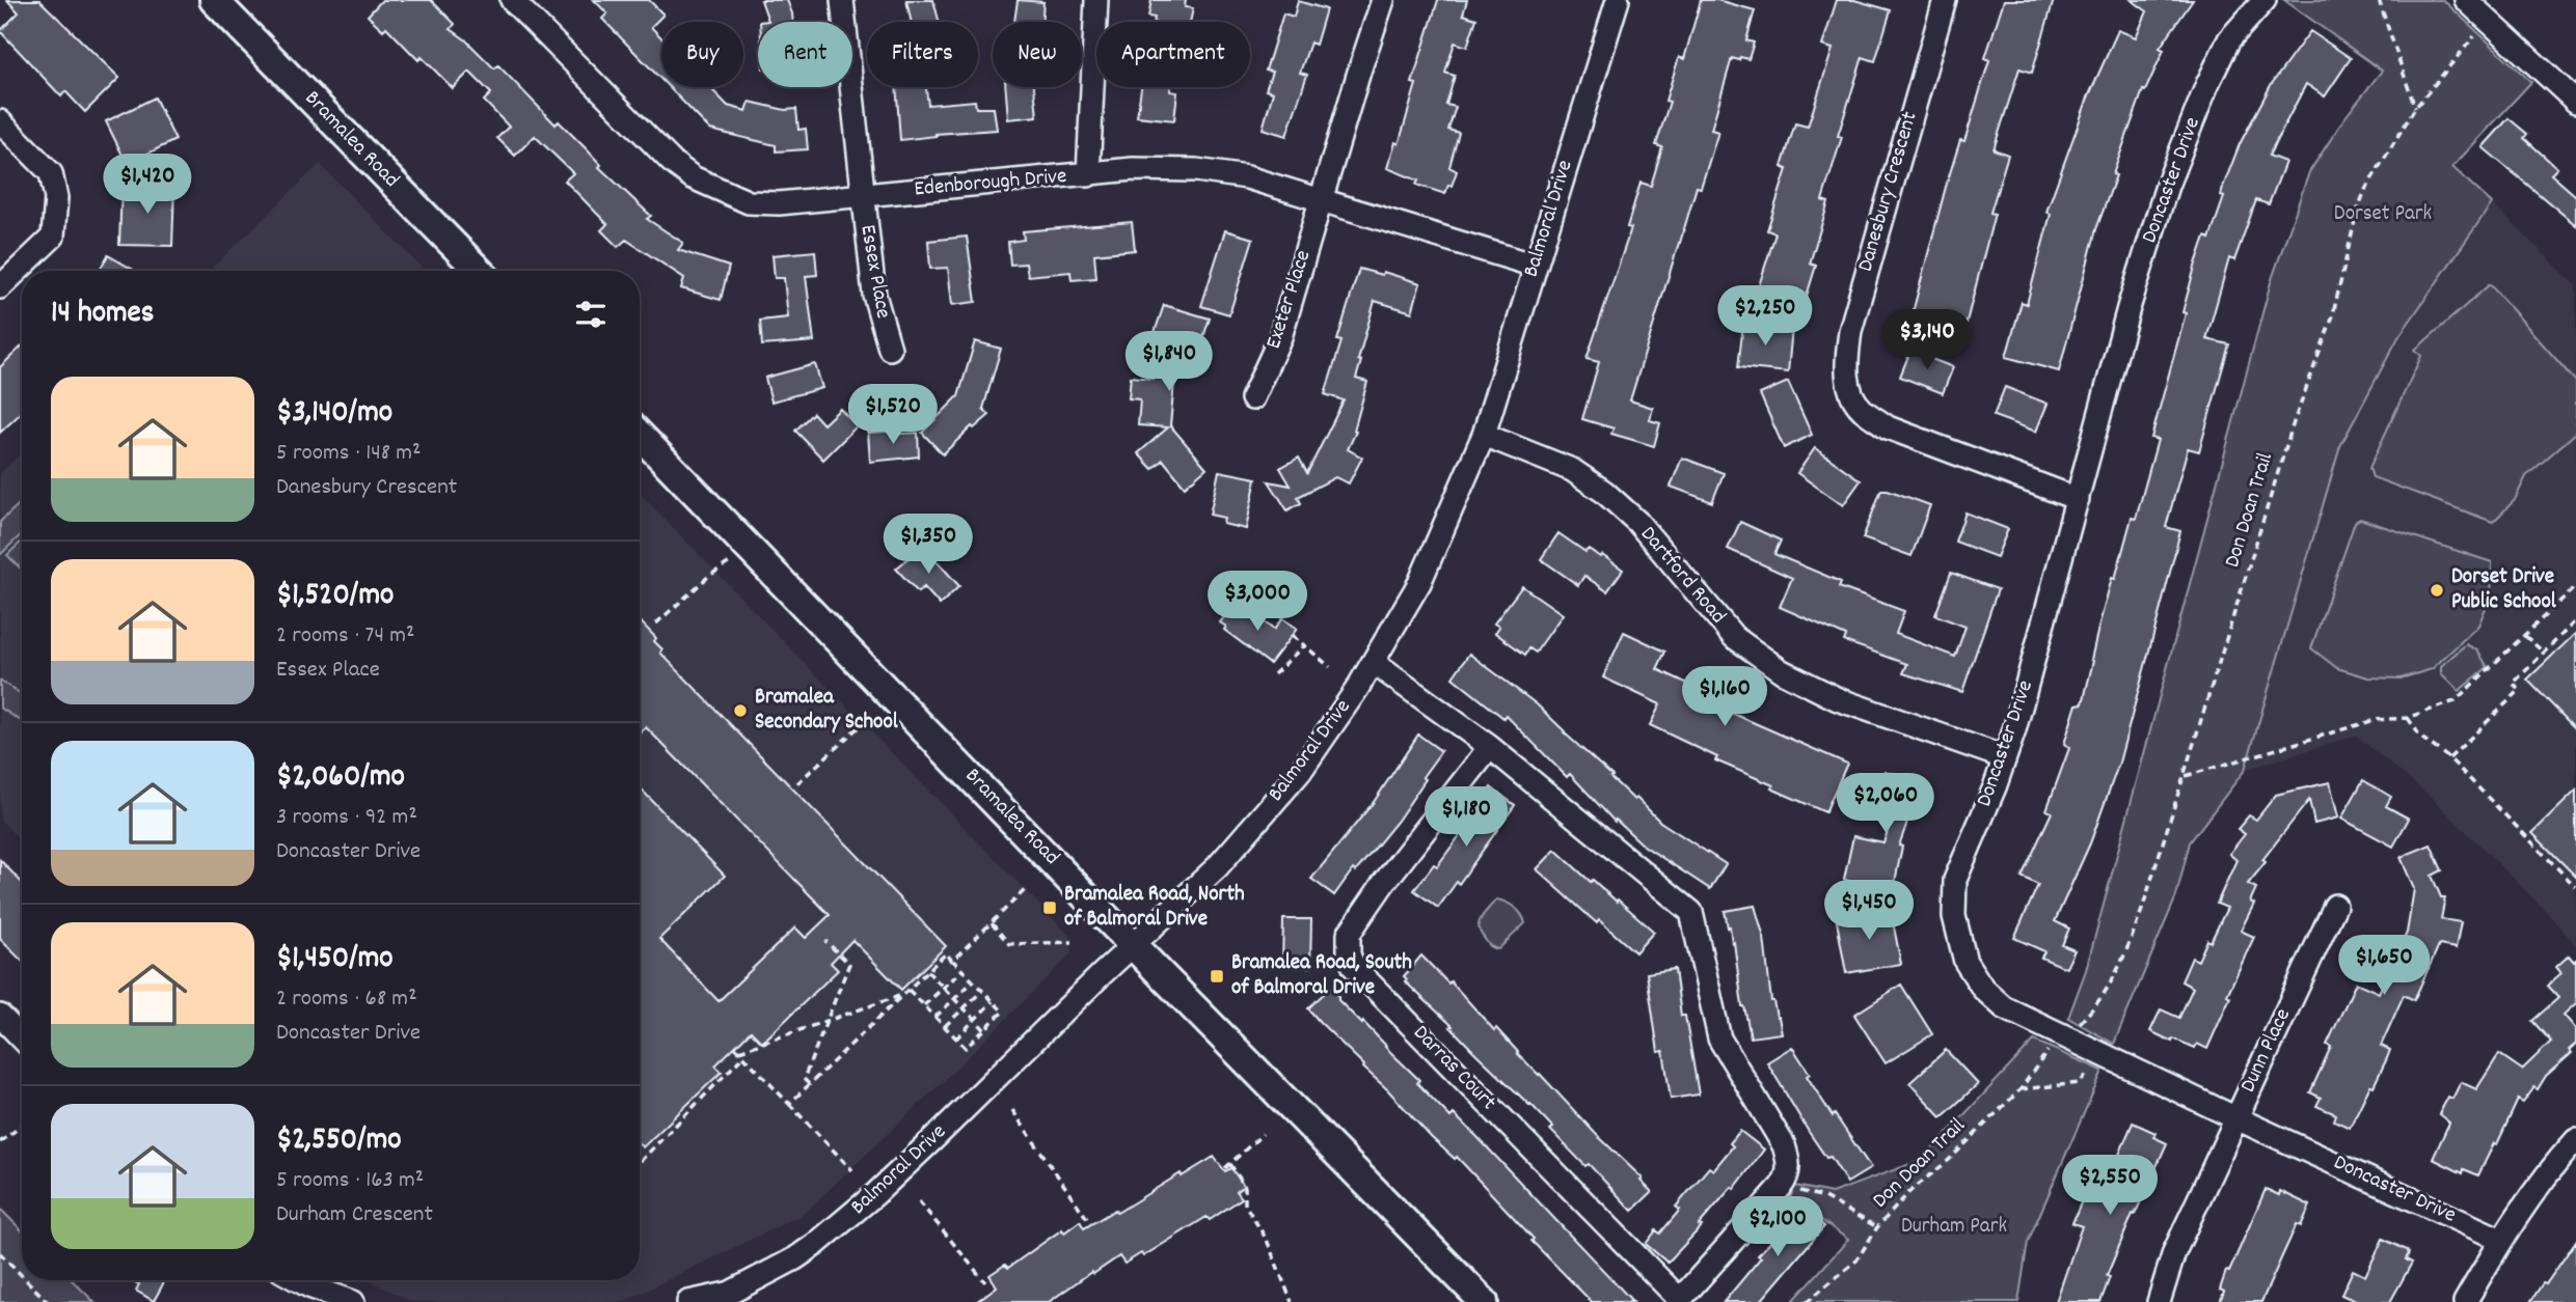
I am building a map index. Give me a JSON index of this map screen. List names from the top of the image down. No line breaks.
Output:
{"streets":{"main road":["Bramalea Road"],"street":["Doncaster Drive","Edenborough Drive","Danesbury Crescent","Balmoral Drive","Essex Place","Exeter Place","Dartford Road","Dunn Place","Darras Court"],"path":["Don Doan Trail"]},"crossings":[["Bramalea Road","Balmoral Drive"],["Doncaster Drive","Danesbury Crescent"],["Doncaster Drive","Dartford Road"],["Doncaster Drive","Dunn Place"],["Edenborough Drive","Balmoral Drive"],["Edenborough Drive","Essex Place"],["Edenborough Drive","Exeter Place"],["Balmoral Drive","Dartford Road"]],"parks":["Dorset Park","Durham Park"],"places":{"other":["Dorset Drive Public School","Bramalea Secondary School"],"transit":["Bramalea Road, North of Balmoral Drive","Bramalea Road, South of Balmoral Drive"]},"page":{"chip":["Buy","Rent","Filters","New","Apartment"],"price":["$1,420","$2,250","$3,140","$1,840","$1,520","$1,350","$3,000","$1,160","$2,060","$1,180","$1,450","$1,650","$2,550","$2,100"],"heading":"14 homes","list":[{"name":"$3,140/mo","note":"5 rooms · 148 m² · Danesbury Crescent"},{"name":"$1,520/mo","note":"2 rooms · 74 m² · Essex Place"},{"name":"$2,060/mo","note":"3 rooms · 92 m² · Doncaster Drive"},{"name":"$1,450/mo","note":"2 rooms · 68 m² · Doncaster Drive"},{"name":"$2,550/mo","note":"5 rooms · 163 m² · Durham Crescent"}]}}
